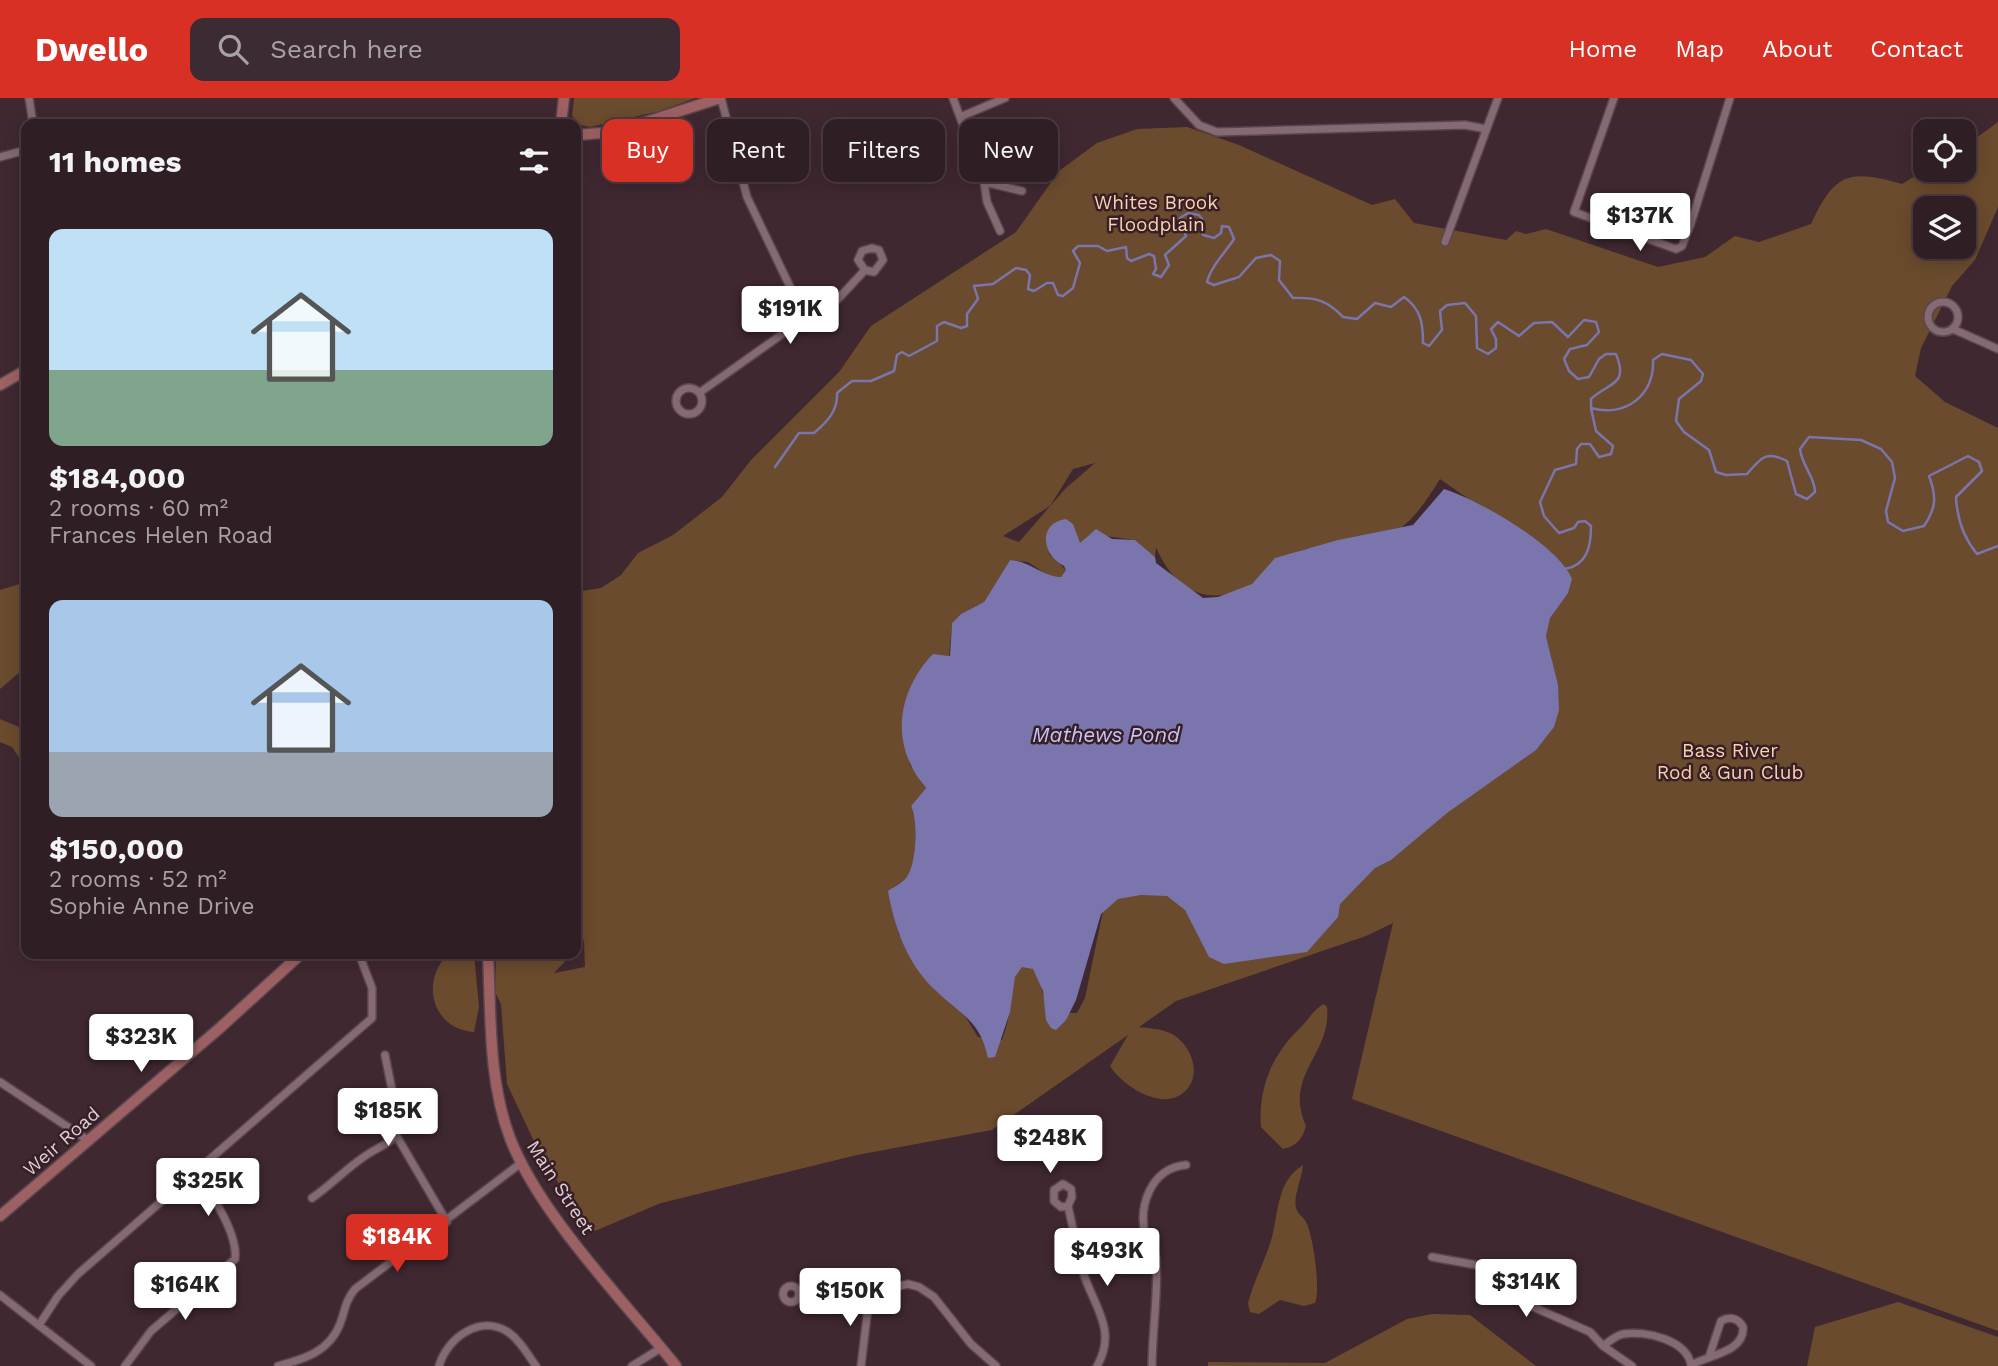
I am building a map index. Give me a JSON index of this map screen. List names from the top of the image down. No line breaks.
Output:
{"streets":{"street":["Weir Road","Main Street"]},"water":["Mathews Pond"],"parks":["Whites Brook Floodplain","Bass River Rod & Gun Club"],"page":{"header":"Dwello","search":"Search here","nav":["Home","Map","About","Contact"],"chip":["Buy","Rent","Filters","New"],"heading":"11 homes","price":["$137K","$191K","$323K","$185K","$248K","$325K","$184K","$493K","$314K","$164K","$150K"],"list":[{"name":"$184,000","note":"2 rooms · 60 m² · Frances Helen Road"},{"name":"$150,000","note":"2 rooms · 52 m² · Sophie Anne Drive"}]}}
